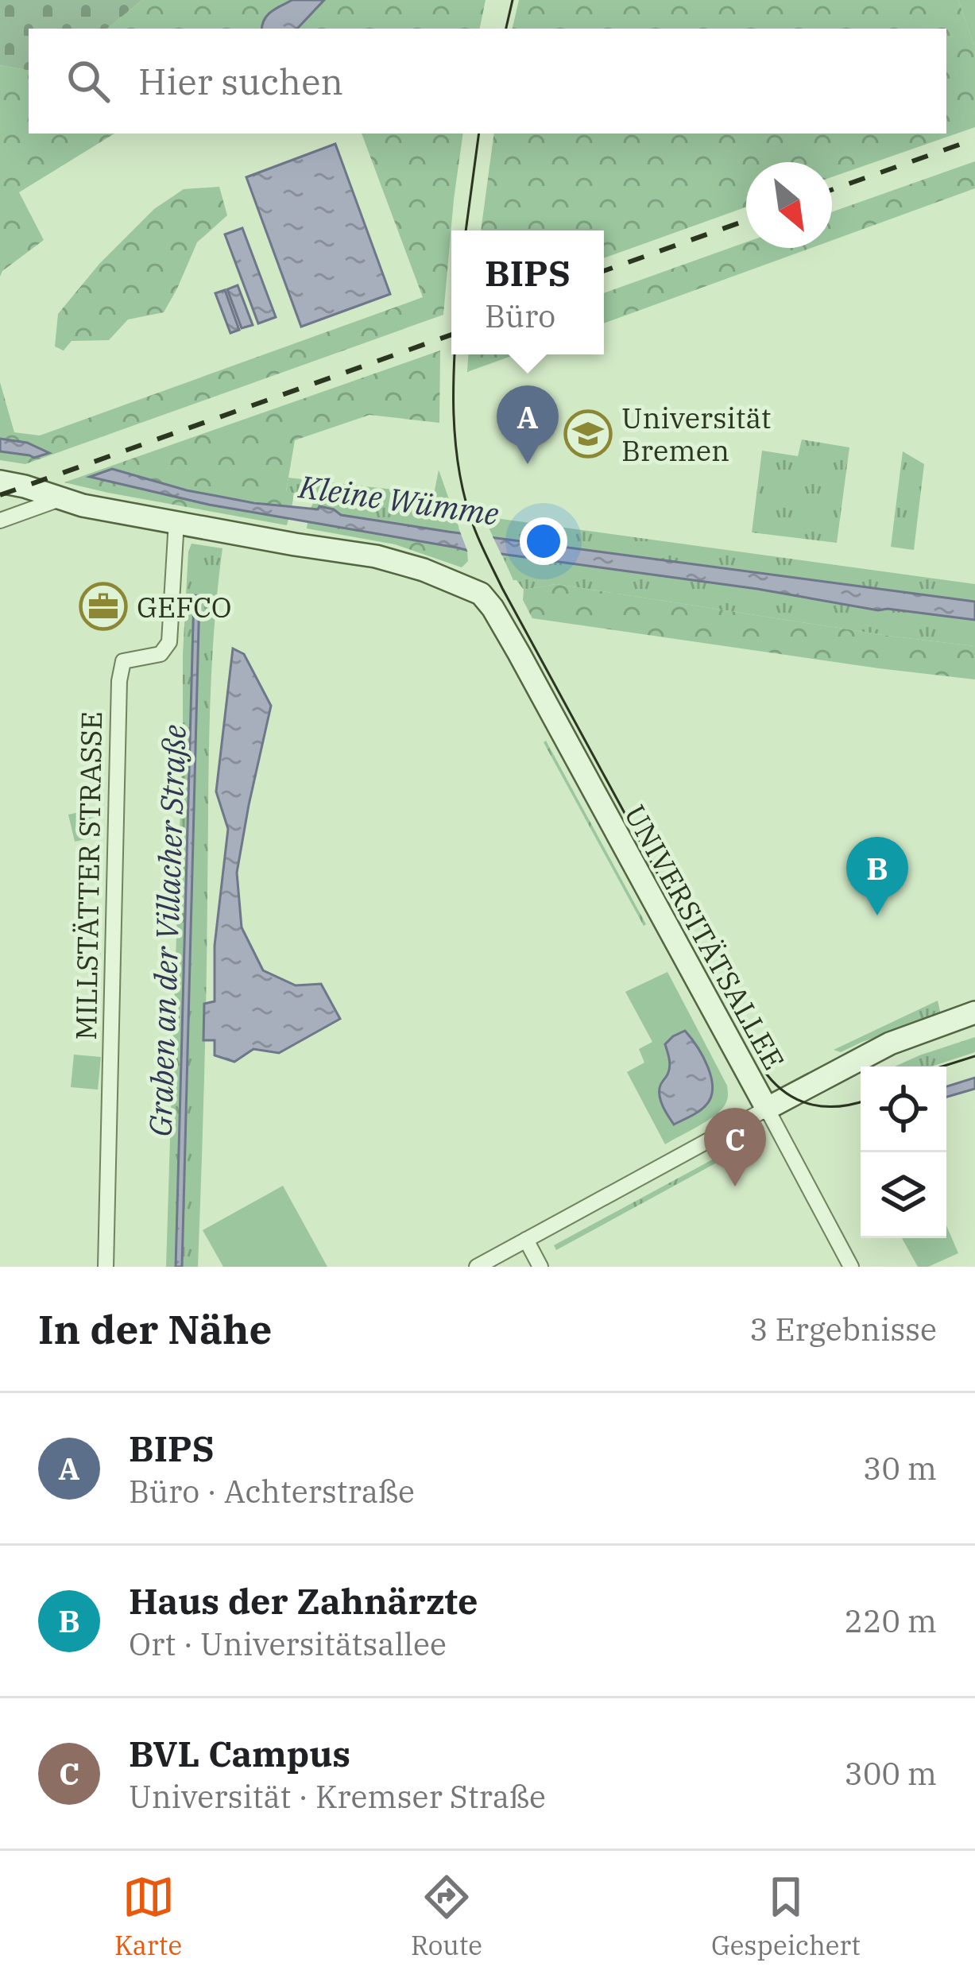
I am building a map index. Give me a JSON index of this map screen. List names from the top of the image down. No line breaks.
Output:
{"streets":{"street":["MILLSTÄTTER STRASSE","UNIVERSITÄTSALLEE"]},"crossings":[["MILLSTÄTTER STRASSE","UNIVERSITÄTSALLEE"]],"water":["Kleine Wümme","Graben an der Villacher Straße"],"places":{"school or university":["Universität Bremen"],"office":["GEFCO"]},"north":"bottom right","page":{"search":"Hier suchen","popup":["BIPS","Büro"],"pins":["A","B","C"],"heading":["In der Nähe","3 Ergebnisse"],"list":[{"mark":"A","name":"BIPS","note":"Büro · Achterstraße","value":"30 m"},{"mark":"B","name":"Haus der Zahnärzte","note":"Ort · Universitätsallee","value":"220 m"},{"mark":"C","name":"BVL Campus","note":"Universität · Kremser Straße","value":"300 m"}],"nav":["Karte","Route","Gespeichert"]}}
